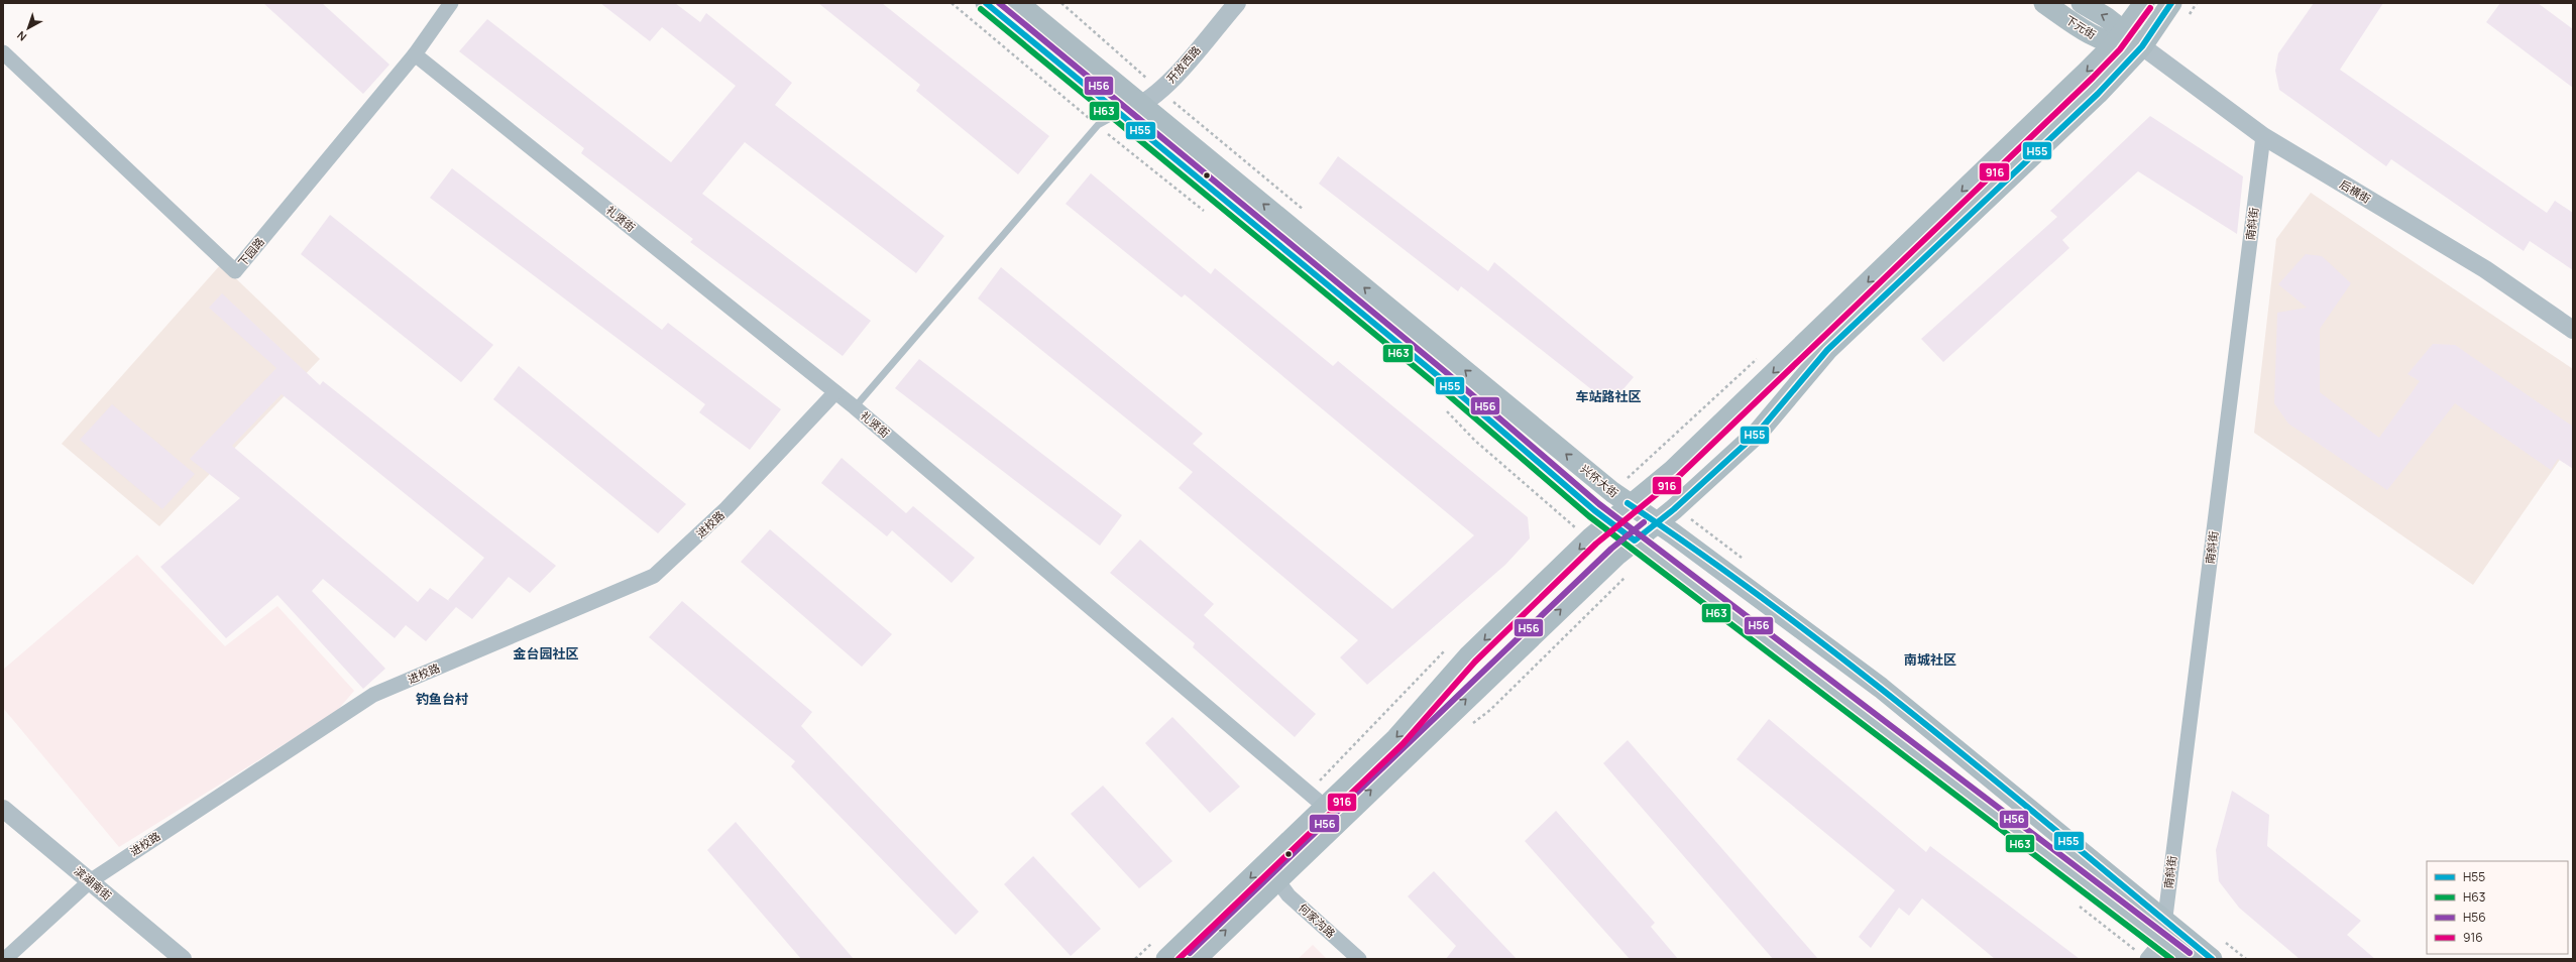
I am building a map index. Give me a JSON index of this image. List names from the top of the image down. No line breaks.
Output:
{"streets":{"main road":["下元街","兴怀大街"],"street":["开放西路","后横街","礼贤街","南斜街","下园路","进校路","滨湖南街","何家沟路"]},"crossings":[["下元街","后横街"],["开放西路","兴怀大街"],["后横街","南斜街"],["礼贤街","下园路"],["礼贤街","进校路"],["南斜街","兴怀大街"],["进校路","滨湖南街"]],"districts":["车站路社区","金台园社区","南城社区","钓鱼台村"],"lines":["transit line H55","transit line H56","transit line 916","transit line H63"],"legend":["H55","H63","H56","916"],"north":"bottom left"}
